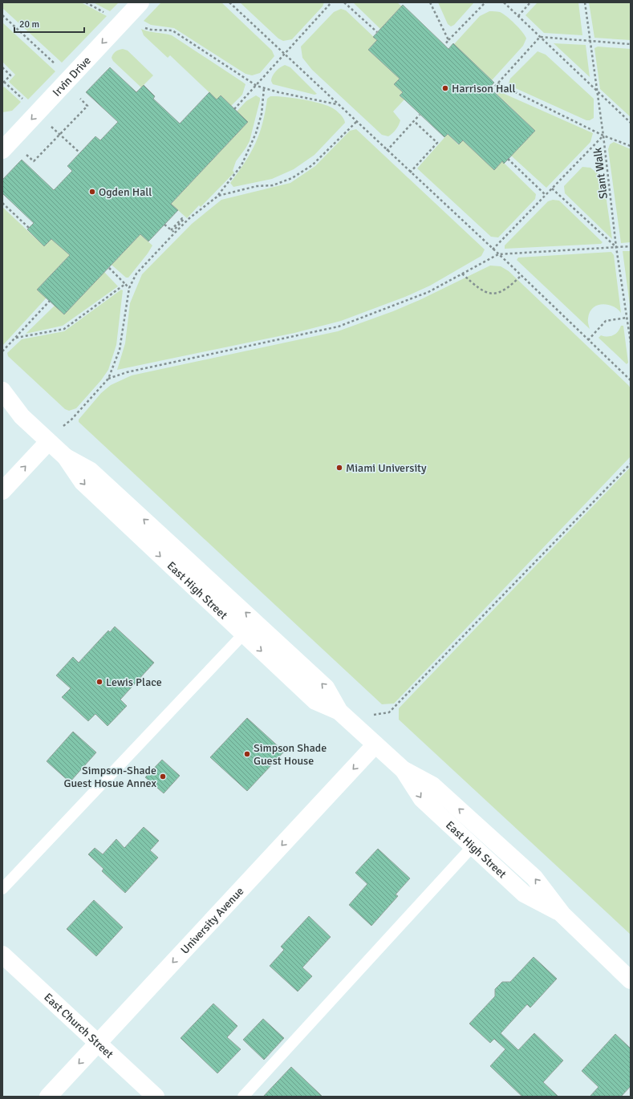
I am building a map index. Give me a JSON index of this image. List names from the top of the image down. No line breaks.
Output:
{"streets":{"main road":["Irvin Drive","East High Street","University Avenue","East Church Street"],"path":["Slant Walk"]},"crossings":[["East High Street","University Avenue"],["University Avenue","East Church Street"]],"one_way":["Irvin Drive","University Avenue"],"places":["Harrison Hall","Ogden Hall","Miami University","Lewis Place","Simpson Shade Guest House","Simpson-Shade Guest Hosue Annex"],"scale_bar":"20 m"}
